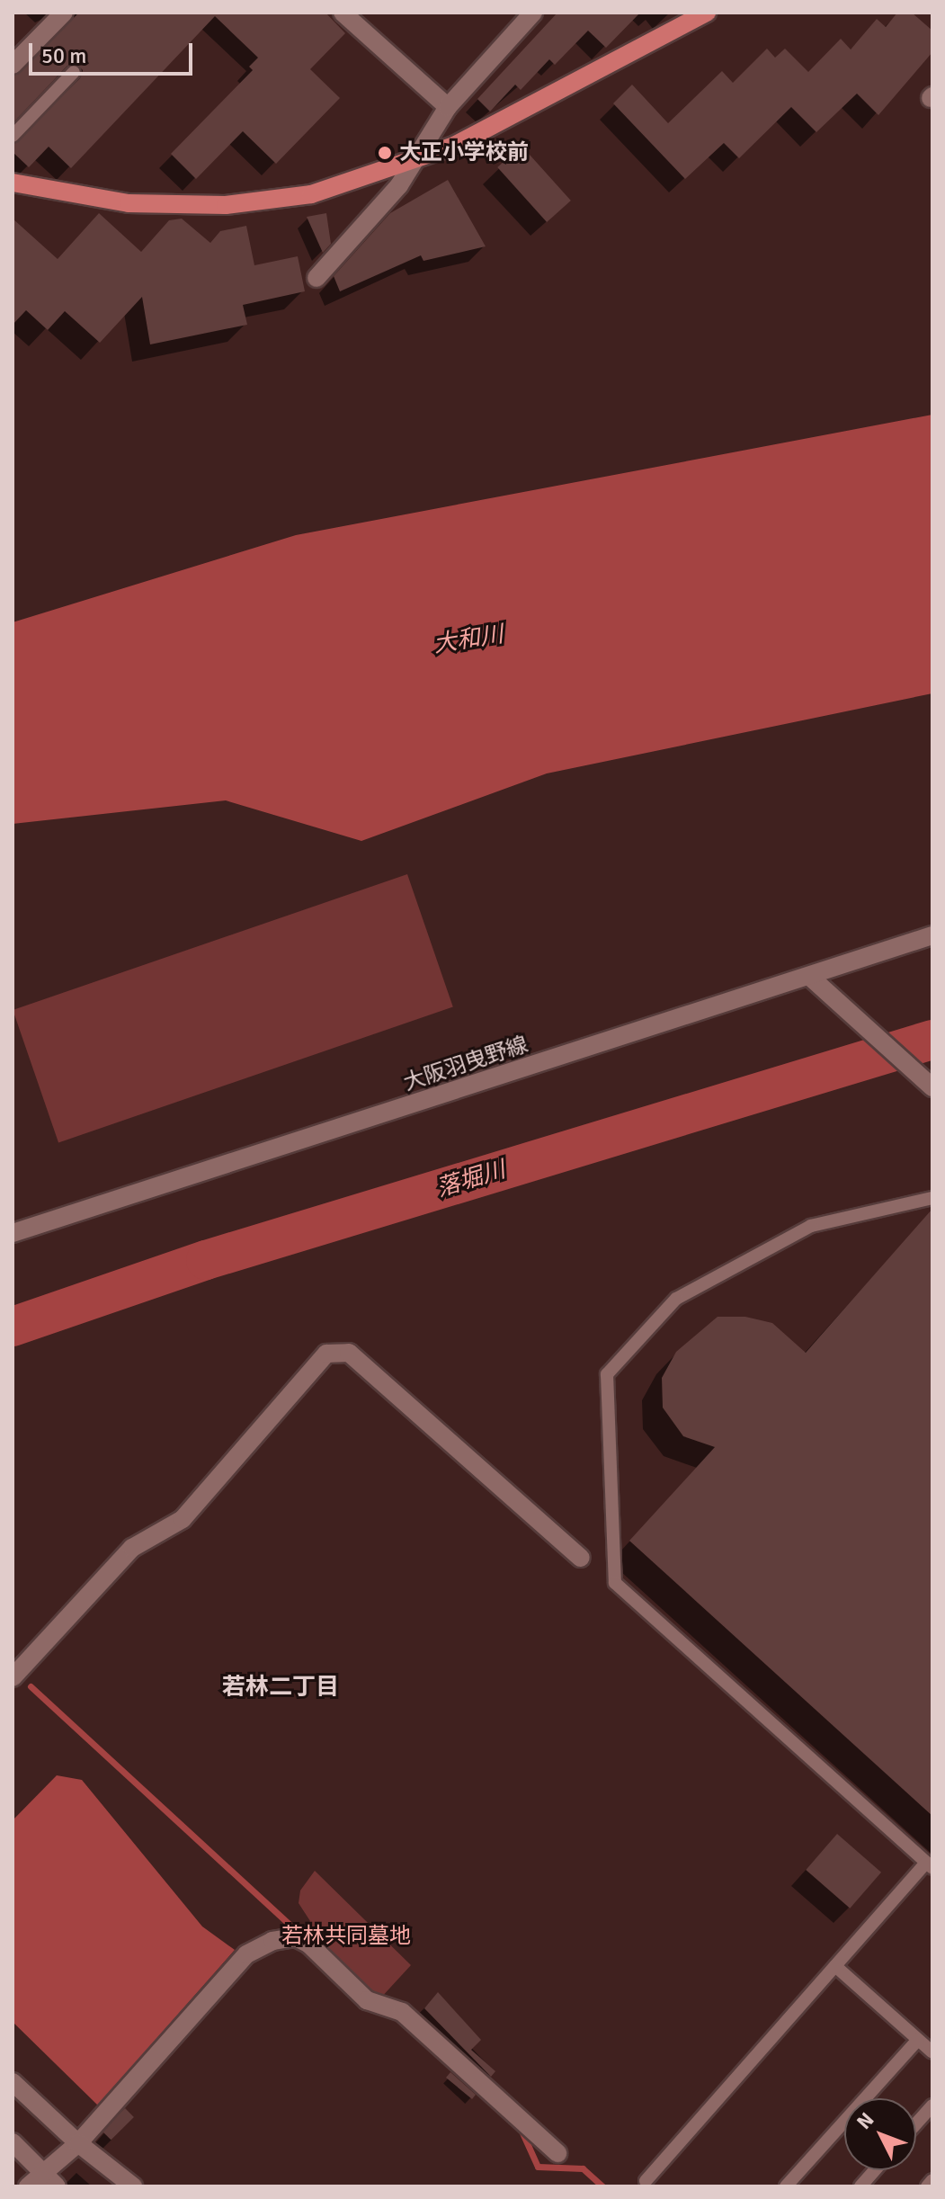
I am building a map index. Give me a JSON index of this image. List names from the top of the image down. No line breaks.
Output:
{"streets":{"street":["大阪羽曳野線"]},"districts":["若林二丁目"],"water":["大和川","落堀川"],"parks":["若林共同墓地"],"places":["大正小学校前"],"scale_bar":"50 m","north":"top left"}
